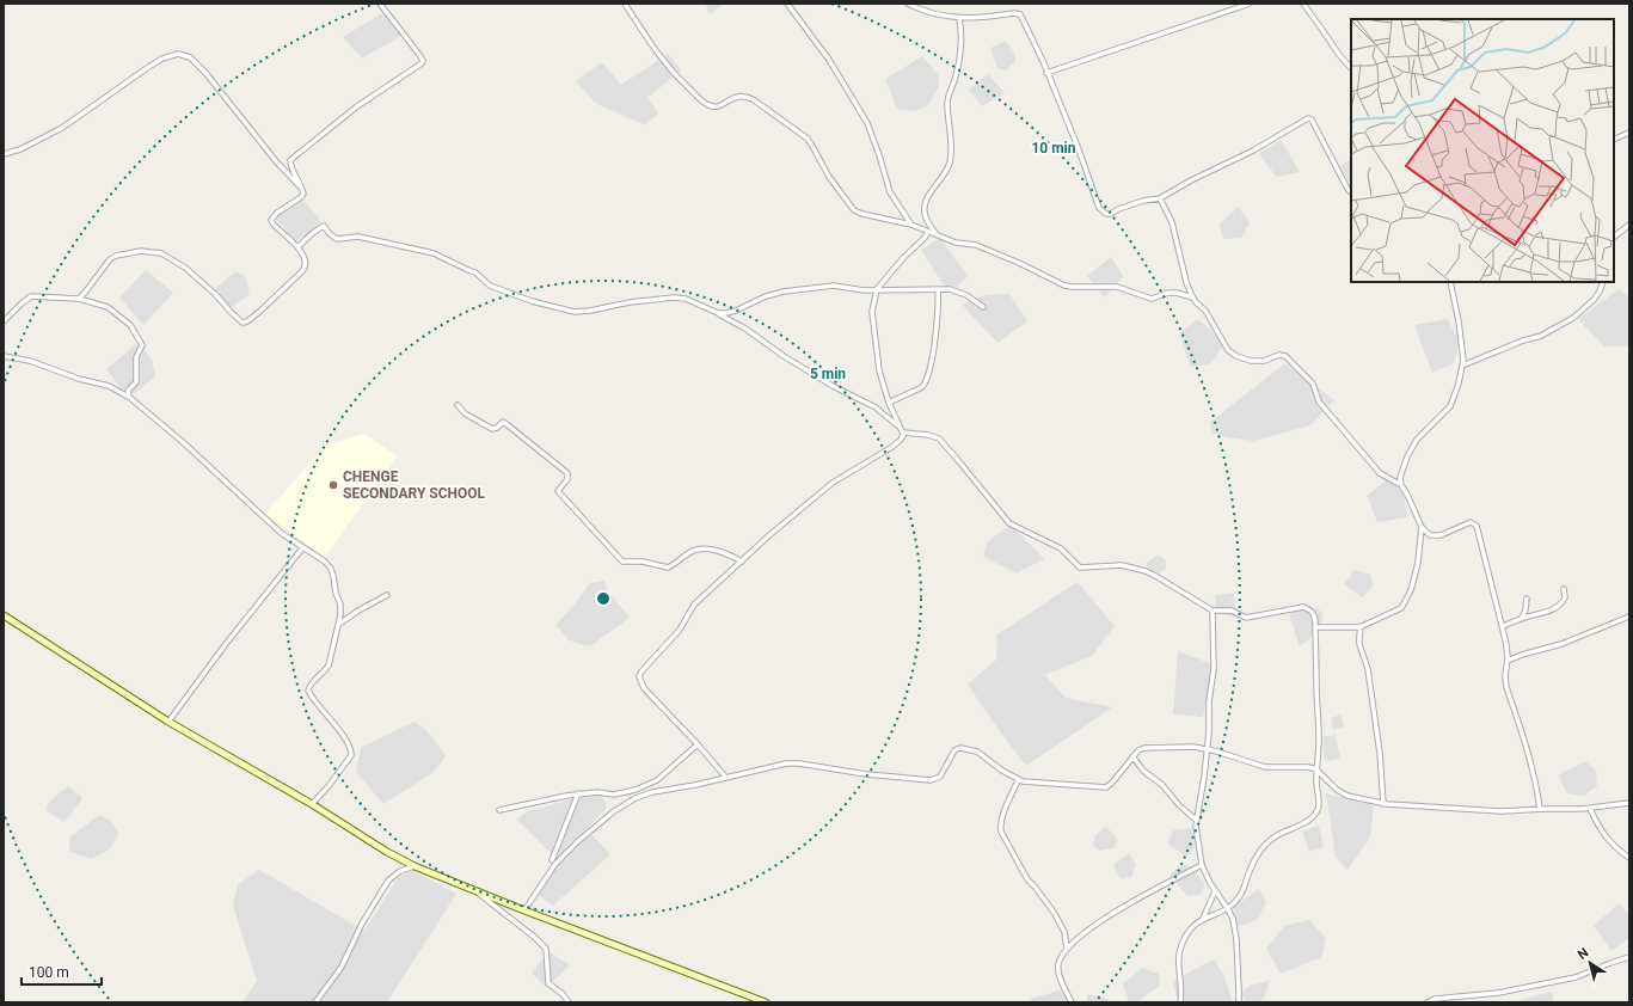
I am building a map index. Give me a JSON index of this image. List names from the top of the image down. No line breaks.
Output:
{"places":["CHENGE SECONDARY SCHOOL"],"scale_bar":"100 m","north":"top left","rings":["10 min","5 min"]}
